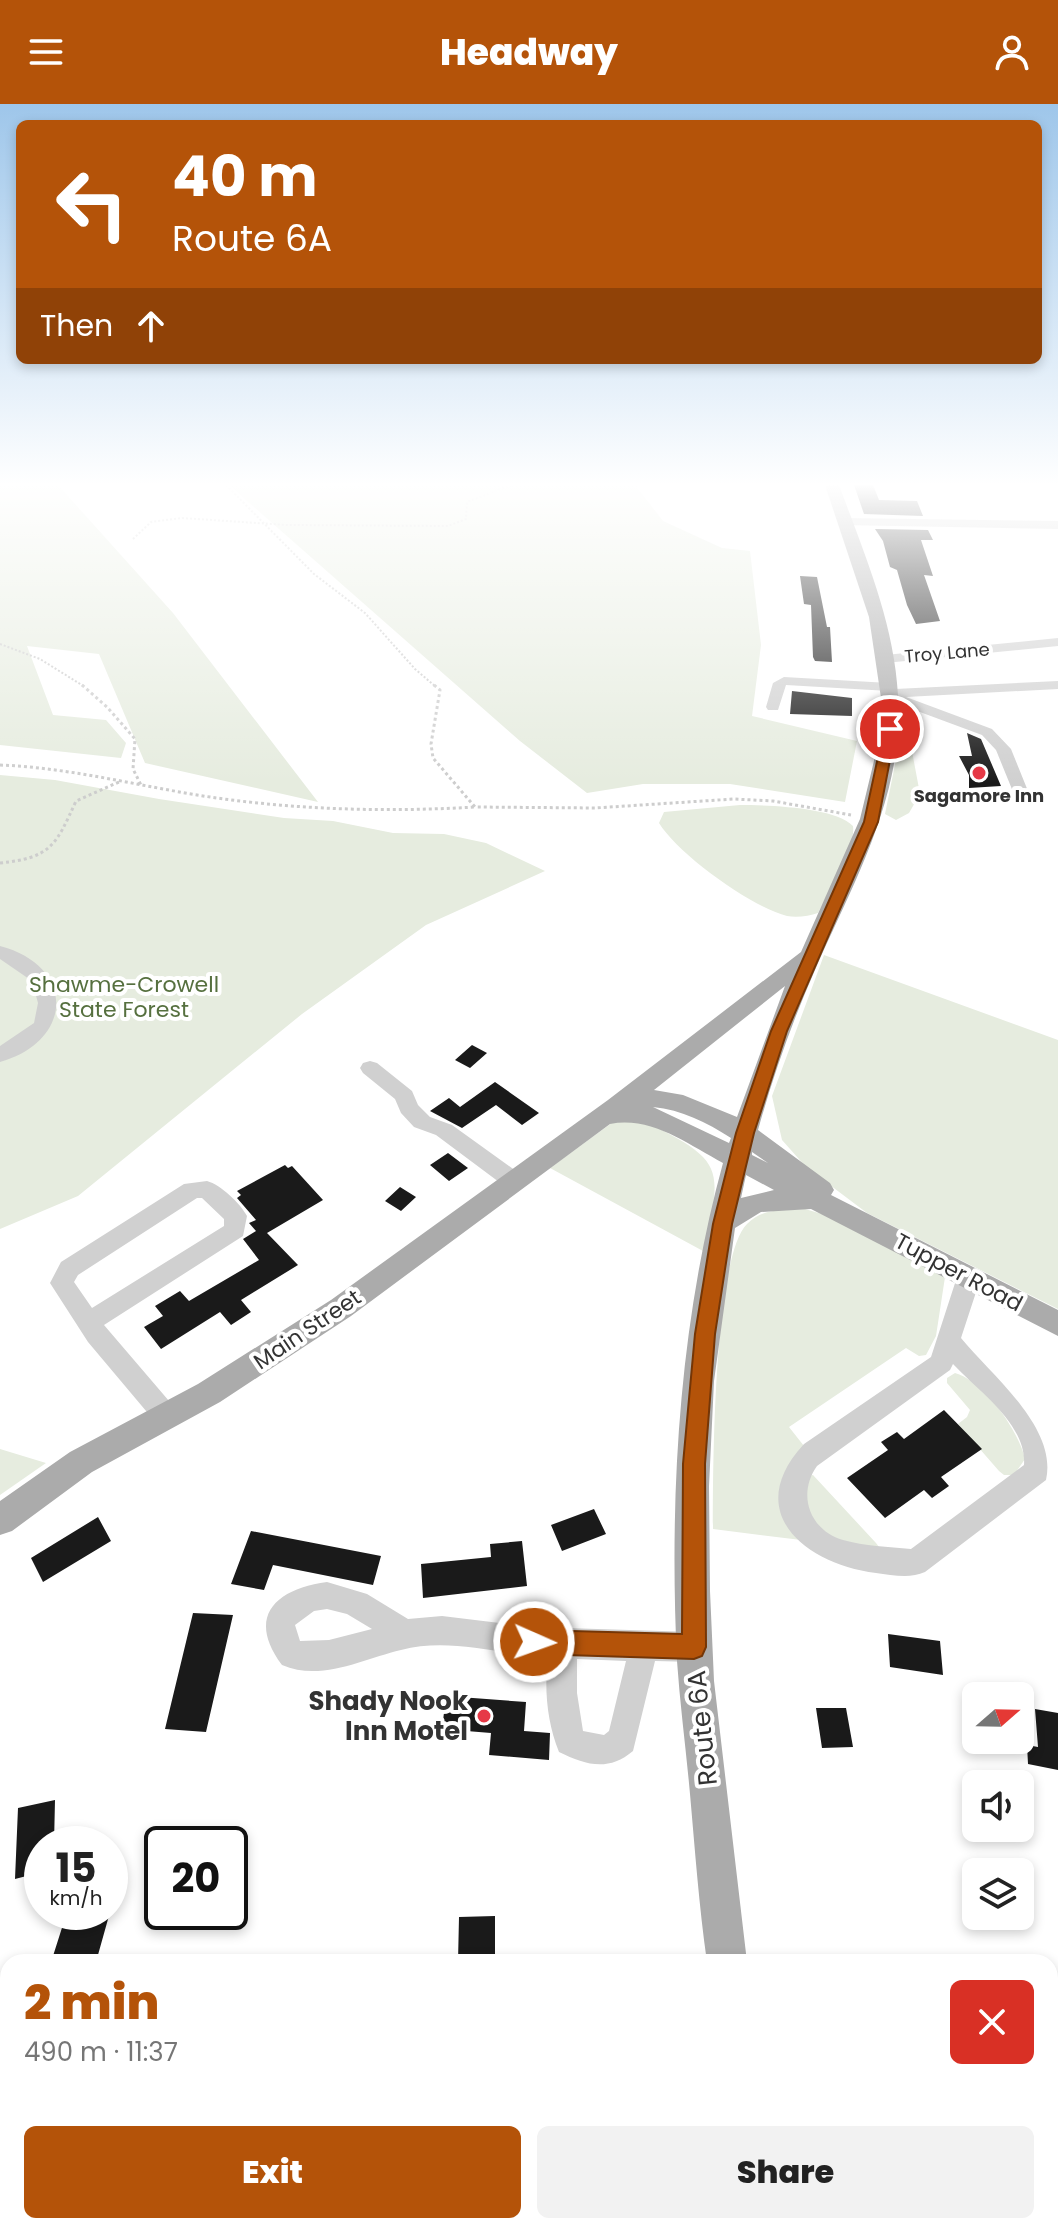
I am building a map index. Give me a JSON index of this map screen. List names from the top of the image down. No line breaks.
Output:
{"streets":{"main road":["Tupper Road","Main Street","Route 6A"],"street":["Troy Lane"]},"crossings":[["Troy Lane","Route 6A"],["Tupper Road","Route 6A"],["Main Street","Route 6A"]],"parks":["Shawme-Crowell State Forest"],"places":["Sagamore Inn","Shady Nook Inn Motel"],"north":"right","page":{"header":"Headway","turn":["40 m","Route 6A"],"then":"Then","speed":"15 km/h","limit":"20","heading":["2 min","490 m · 11:37"],"buttons":["Exit","Share"]}}
